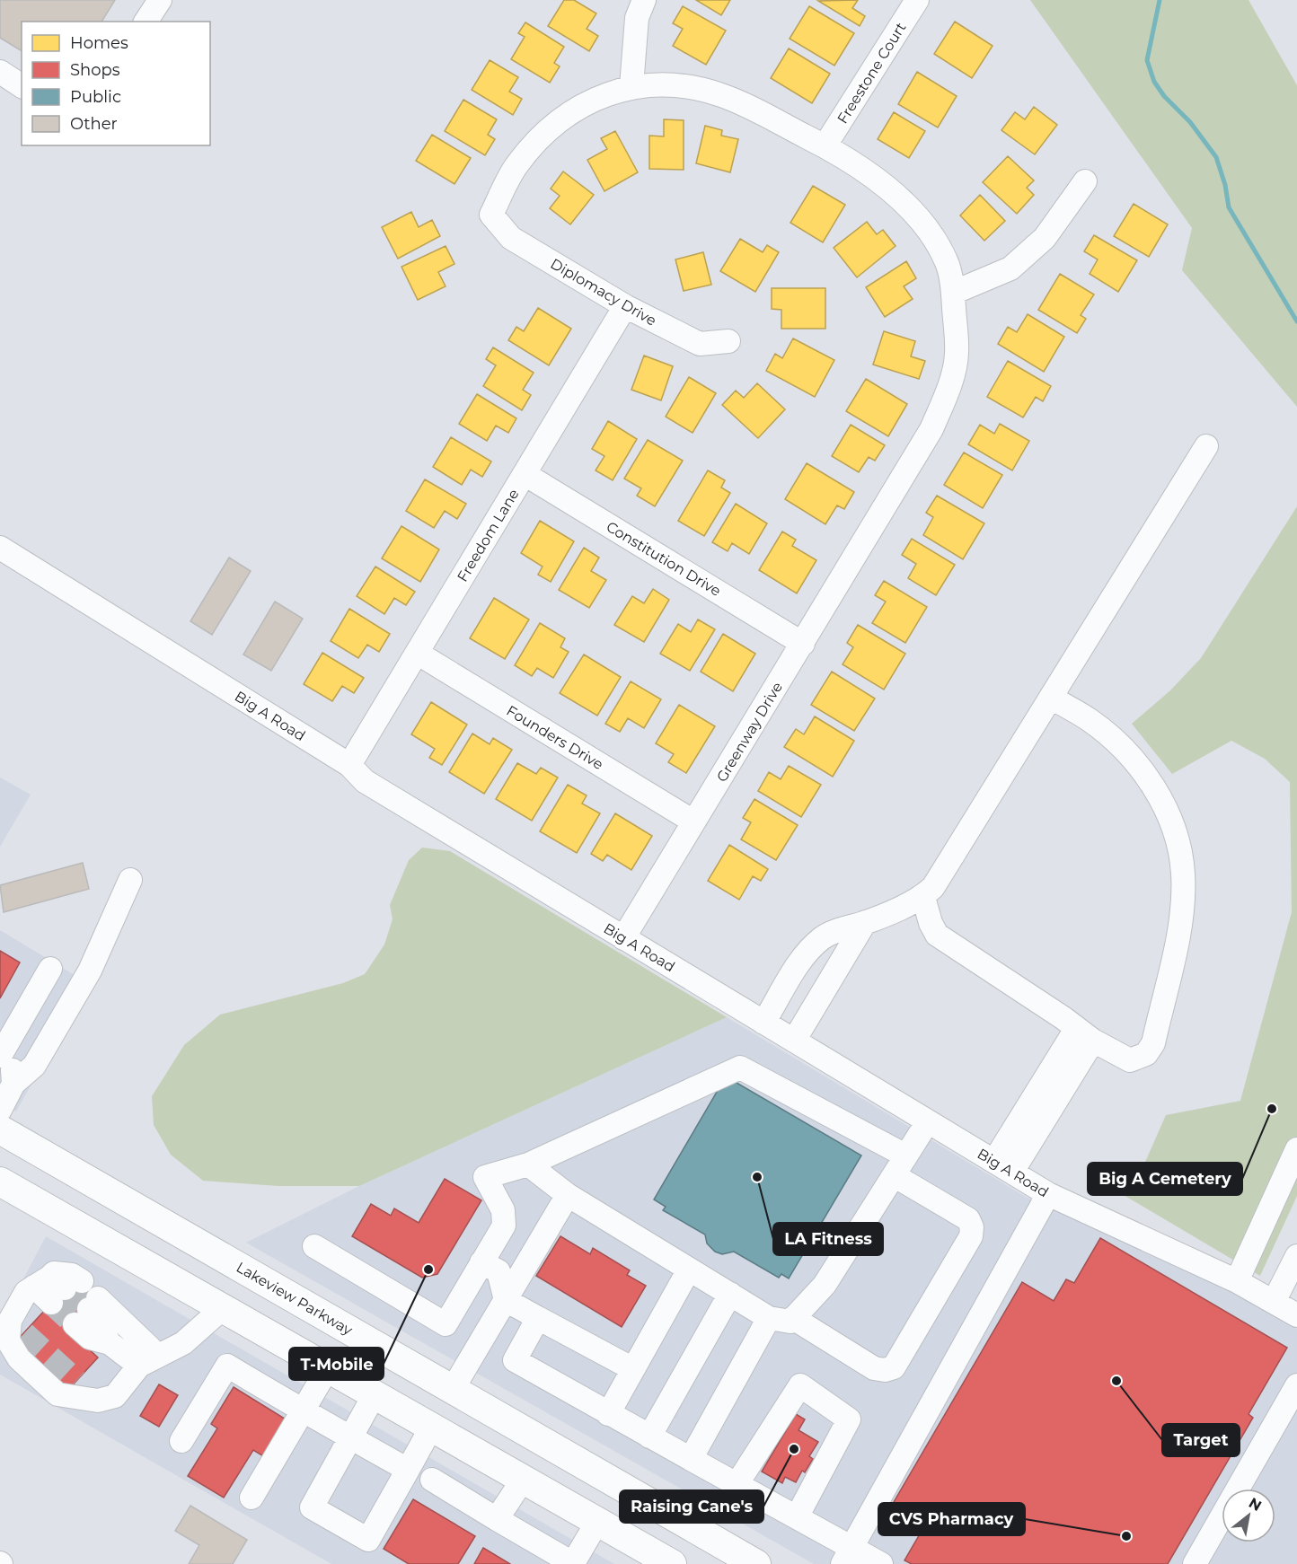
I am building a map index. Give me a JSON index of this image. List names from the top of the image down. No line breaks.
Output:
{"streets":{"main road":["Lakeview Parkway"],"street":["Freestone Court","Diplomacy Drive","Freedom Lane","Constitution Drive","Big A Road","Greenway Drive","Founders Drive"]},"crossings":[["Freestone Court","Greenway Drive"],["Diplomacy Drive","Freedom Lane"],["Diplomacy Drive","Greenway Drive"],["Freedom Lane","Constitution Drive"],["Freedom Lane","Big A Road"],["Freedom Lane","Founders Drive"],["Constitution Drive","Greenway Drive"],["Big A Road","Greenway Drive"],["Greenway Drive","Founders Drive"]],"places":["Big A Cemetery","LA Fitness","T-Mobile","Target","Raising Cane's","CVS Pharmacy"],"legend":["Homes","Shops","Public","Other"],"north":"top right"}
